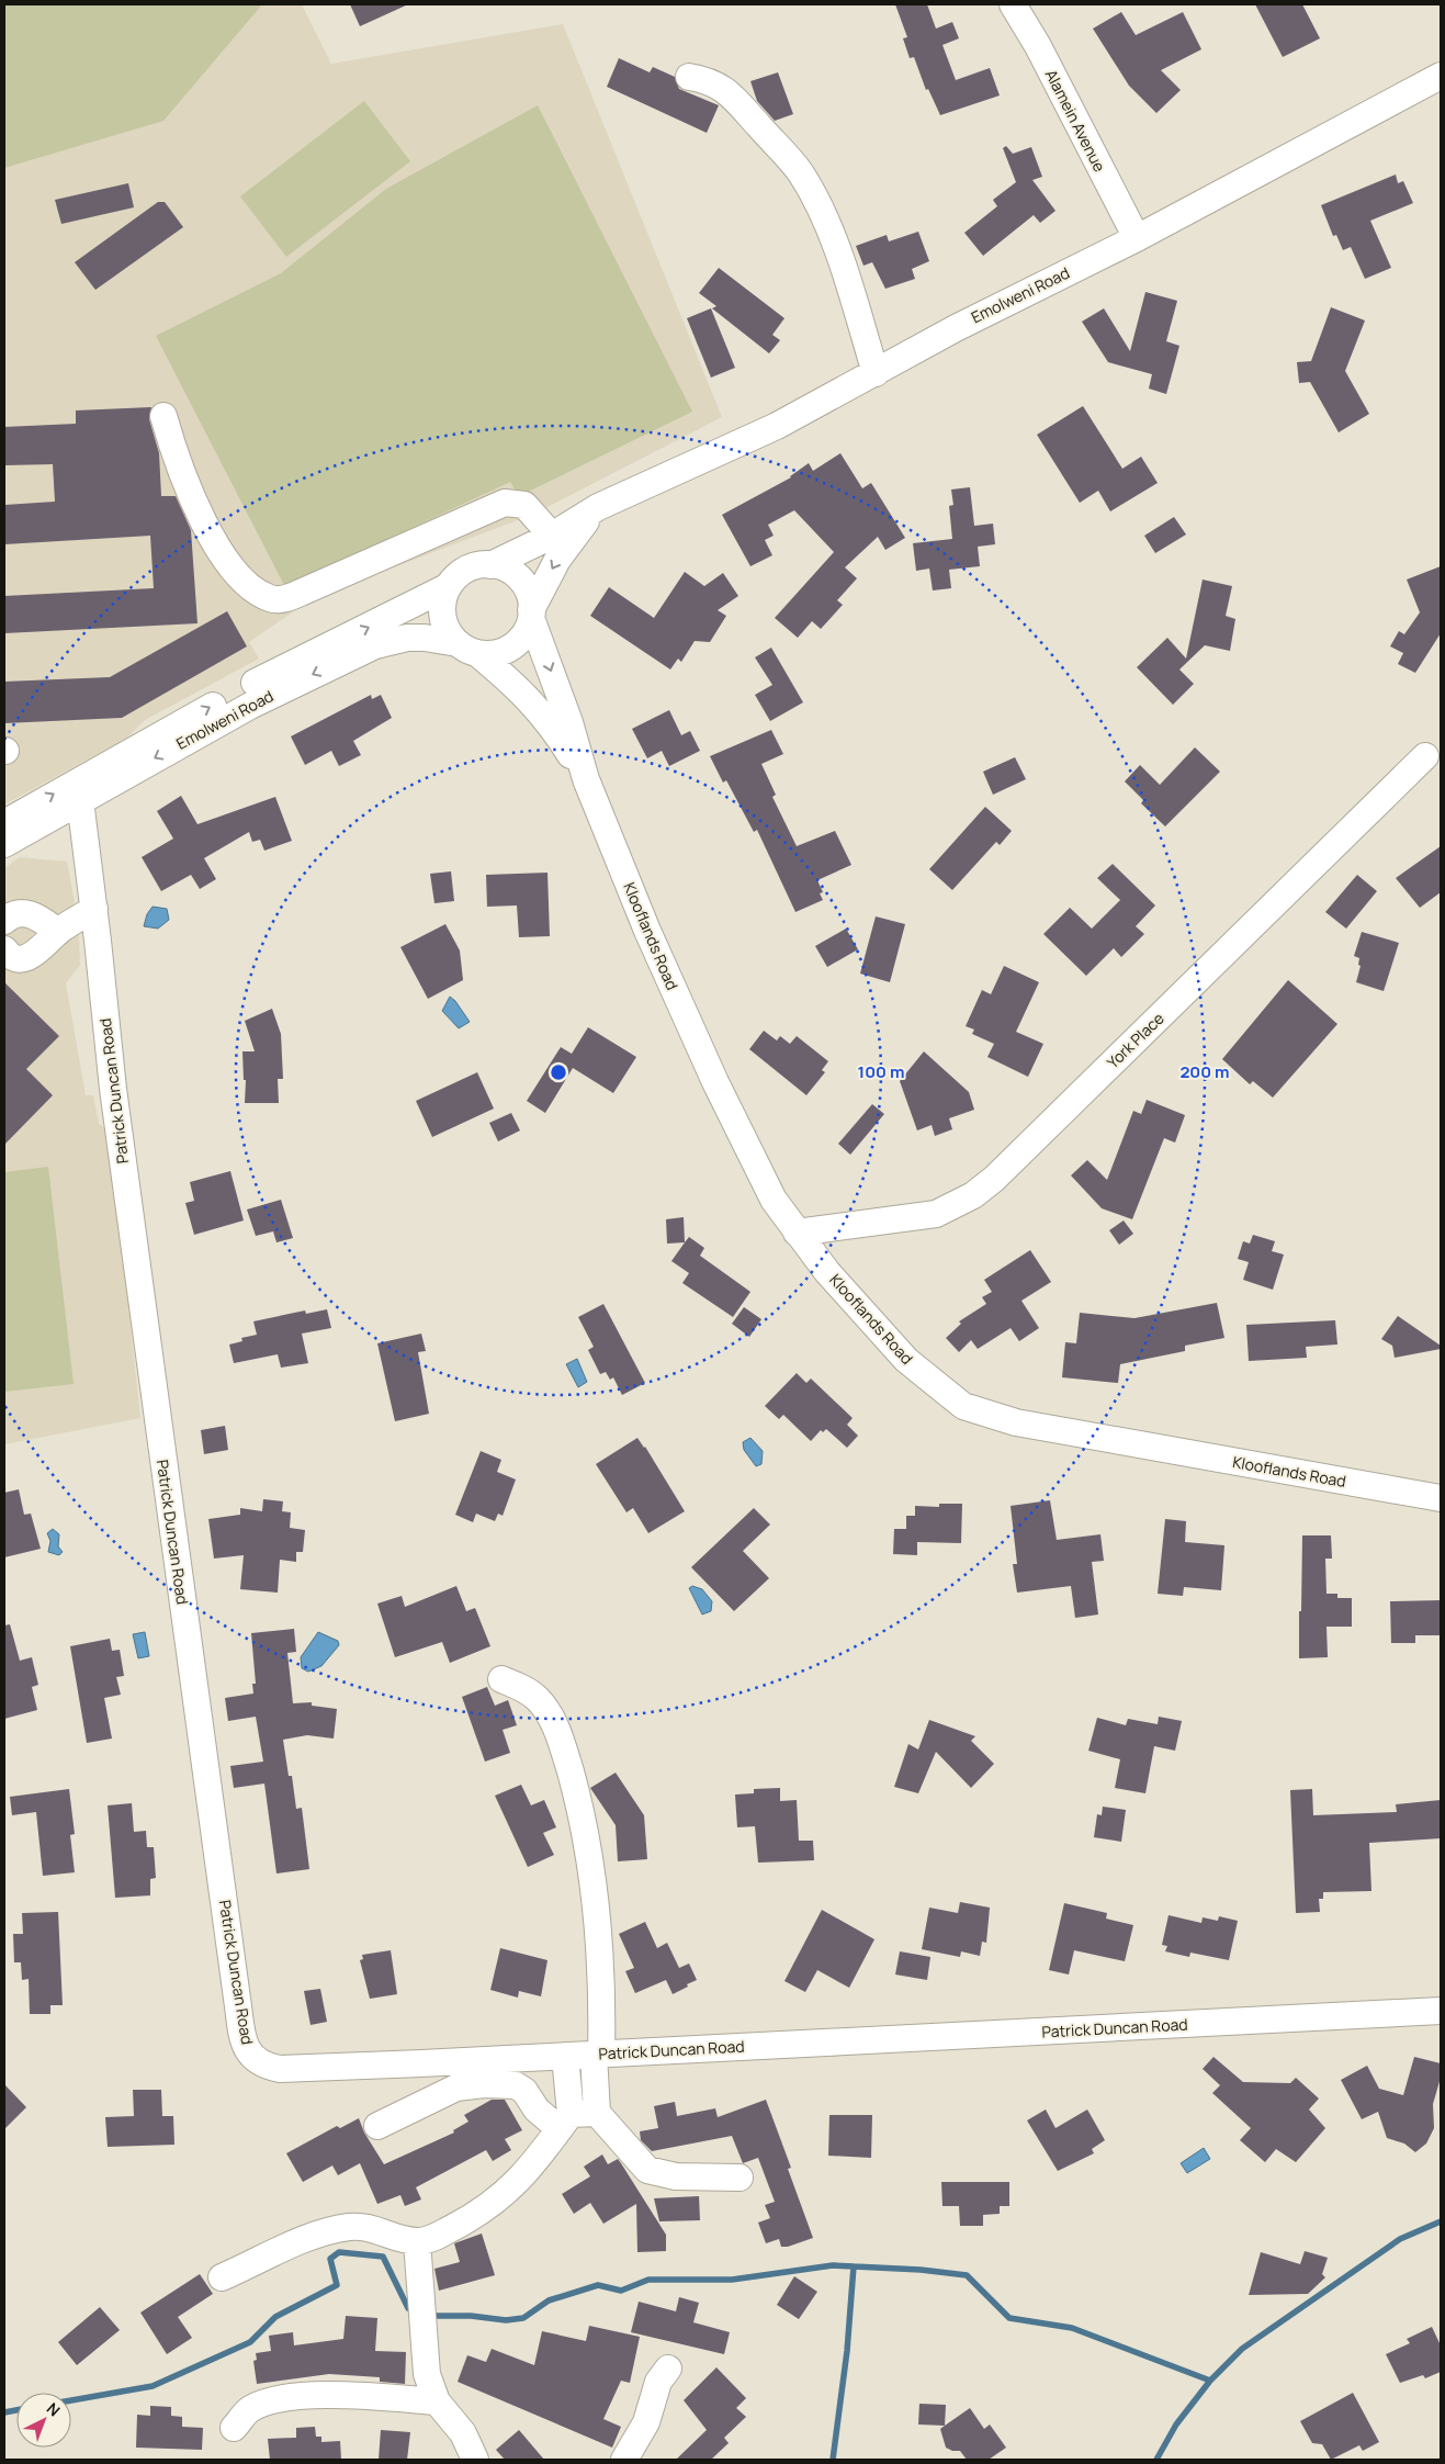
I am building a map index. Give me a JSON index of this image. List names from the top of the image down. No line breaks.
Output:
{"streets":{"street":["Alamein Avenue","Emolweni Road","Klooflands Road","York Place","Patrick Duncan Road"]},"crossings":[["Alamein Avenue","Emolweni Road"],["Emolweni Road","Klooflands Road"],["Emolweni Road","Patrick Duncan Road"],["Klooflands Road","York Place"]],"north":"top right","rings":["100 m","200 m"]}
